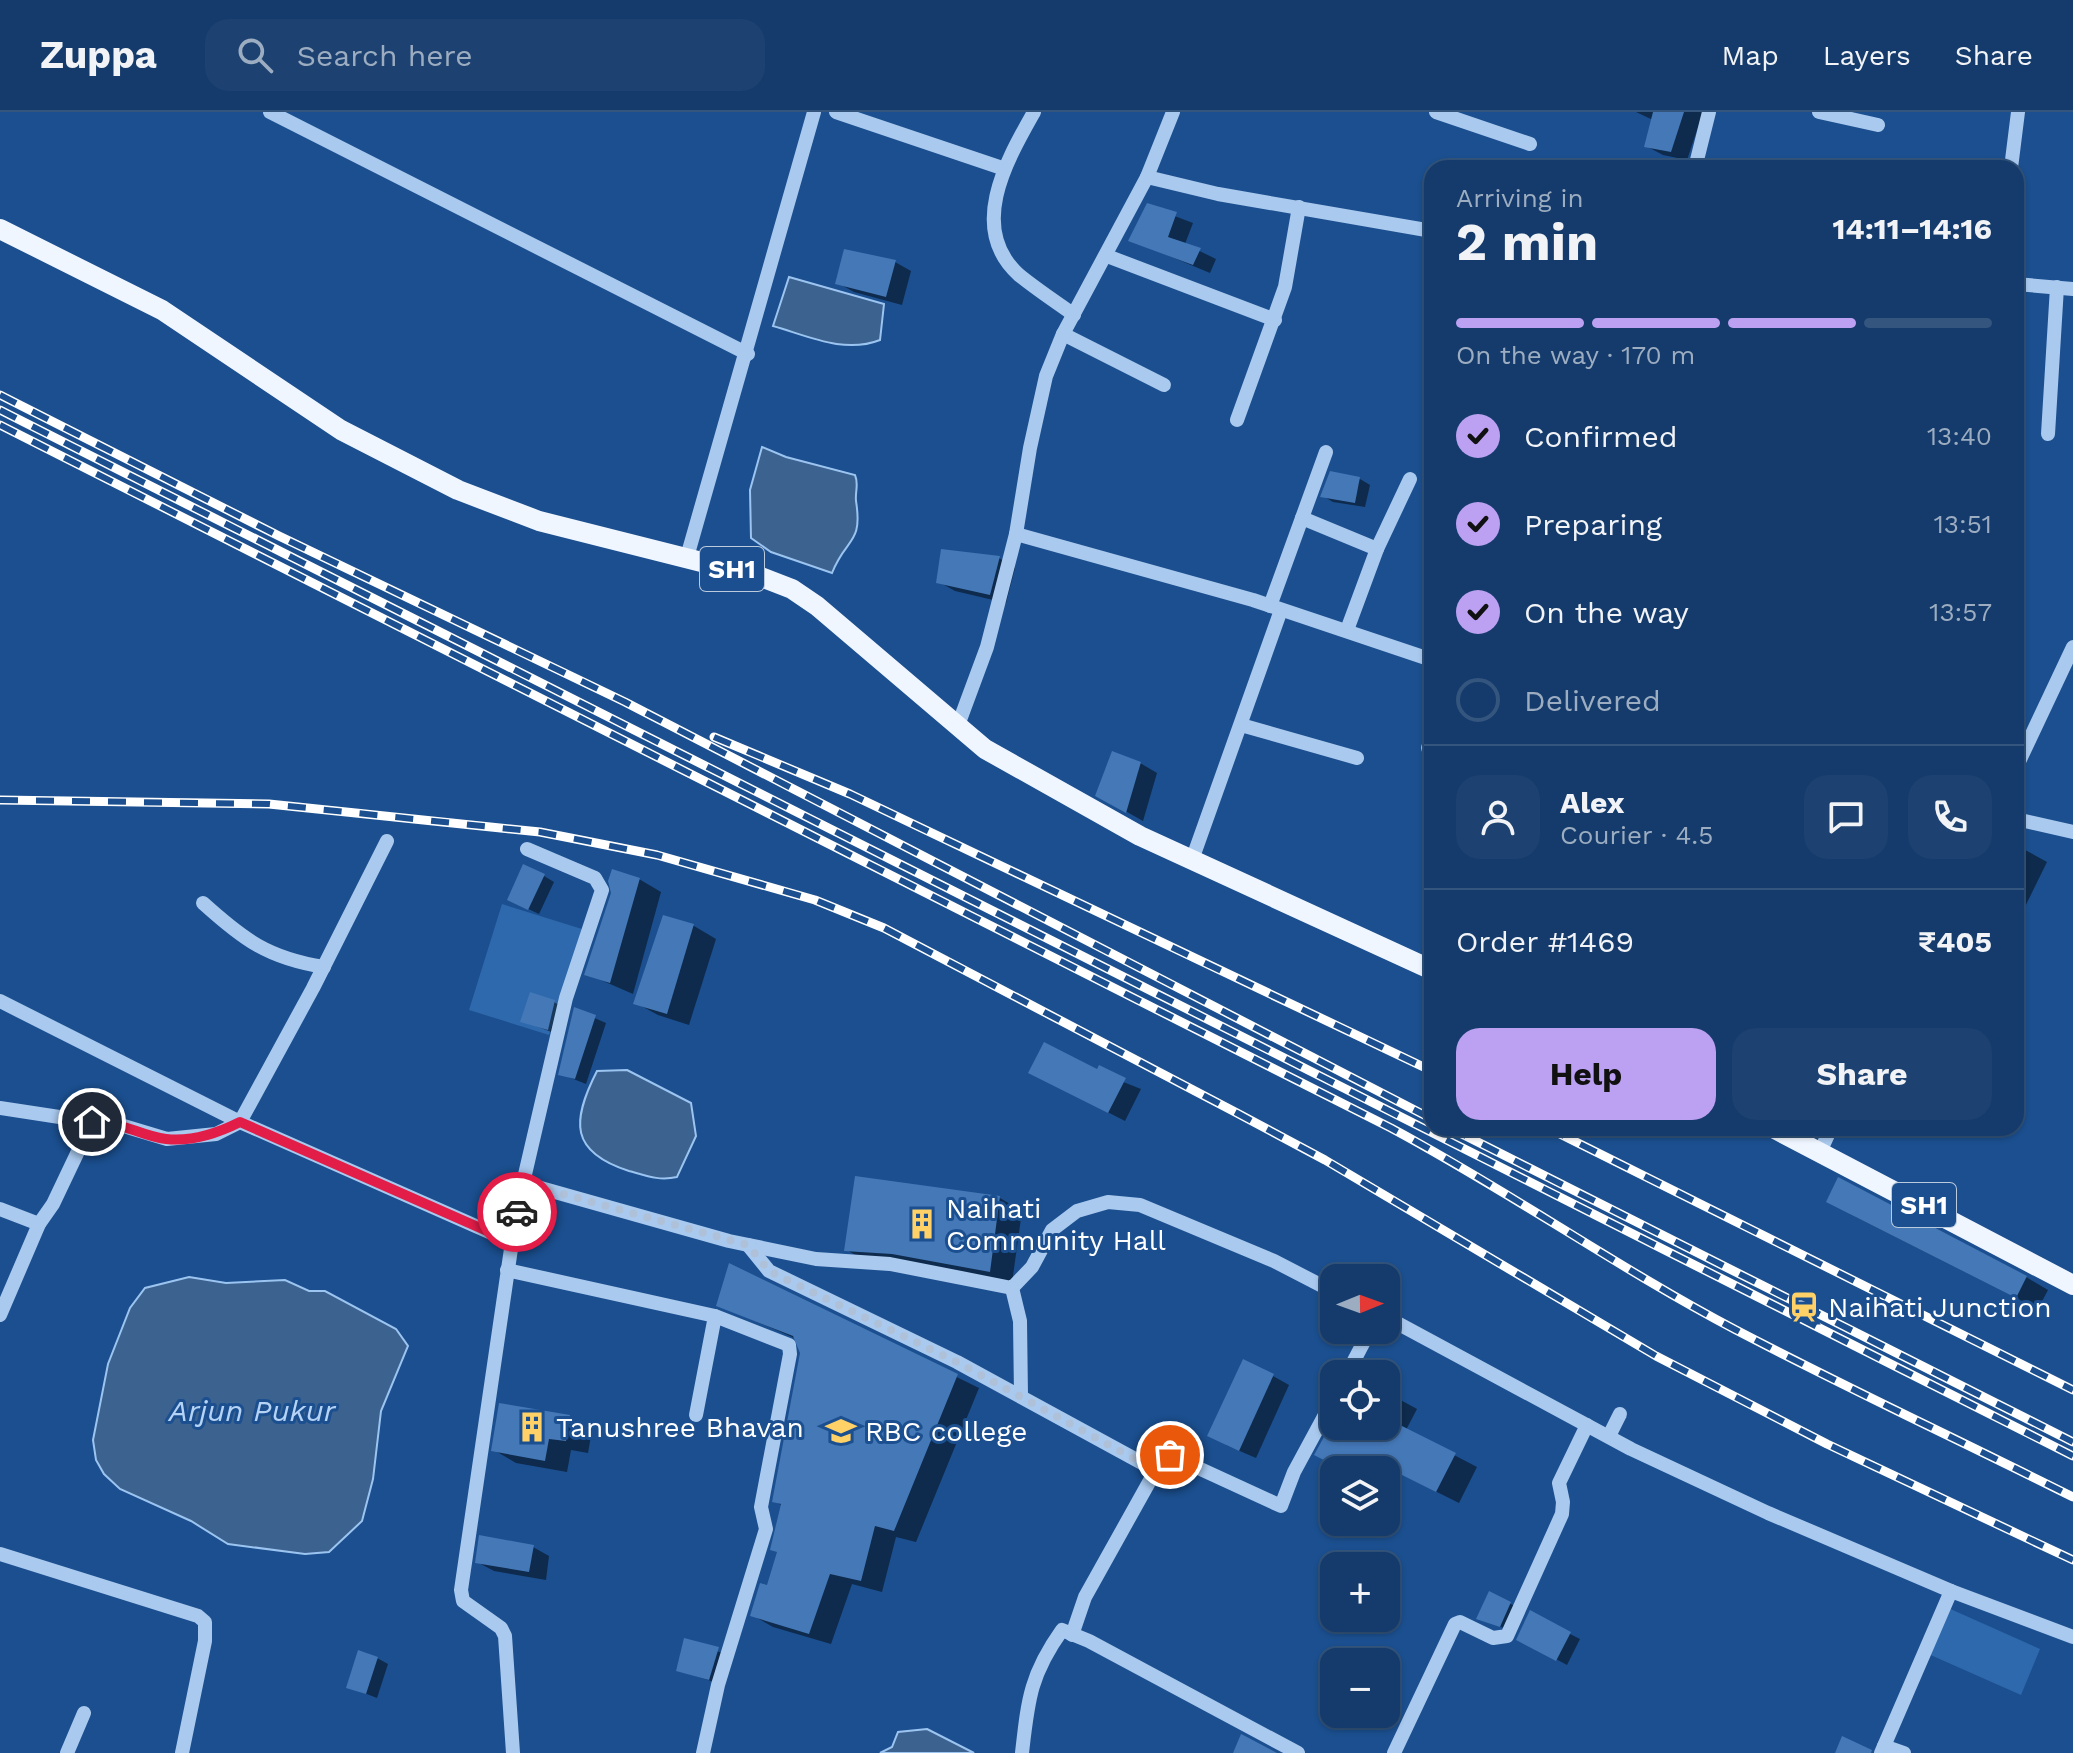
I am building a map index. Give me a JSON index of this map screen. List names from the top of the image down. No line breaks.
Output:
{"streets":{"main road":["SH1"]},"water":["Arjun Pukur"],"places":{"building":["Naihati Community Hall","Tanushree Bhavan"],"station":["Naihati Junction"],"school or university":["RBC college"]},"north":"right","page":{"header":"Zuppa","search":"Search here","nav":["Map","Layers","Share"],"heading":["2 min","Arriving in","14:11–14:16"],"panel":["Alex","Courier · 4.5","Order #1469","₹405"],"bar":"On the way · 170 m","list":[["Confirmed","13:40"],["Preparing","13:51"],["On the way","13:57"],"Delivered"],"buttons":["Help","Share"],"map_buttons":["+","−"]}}
